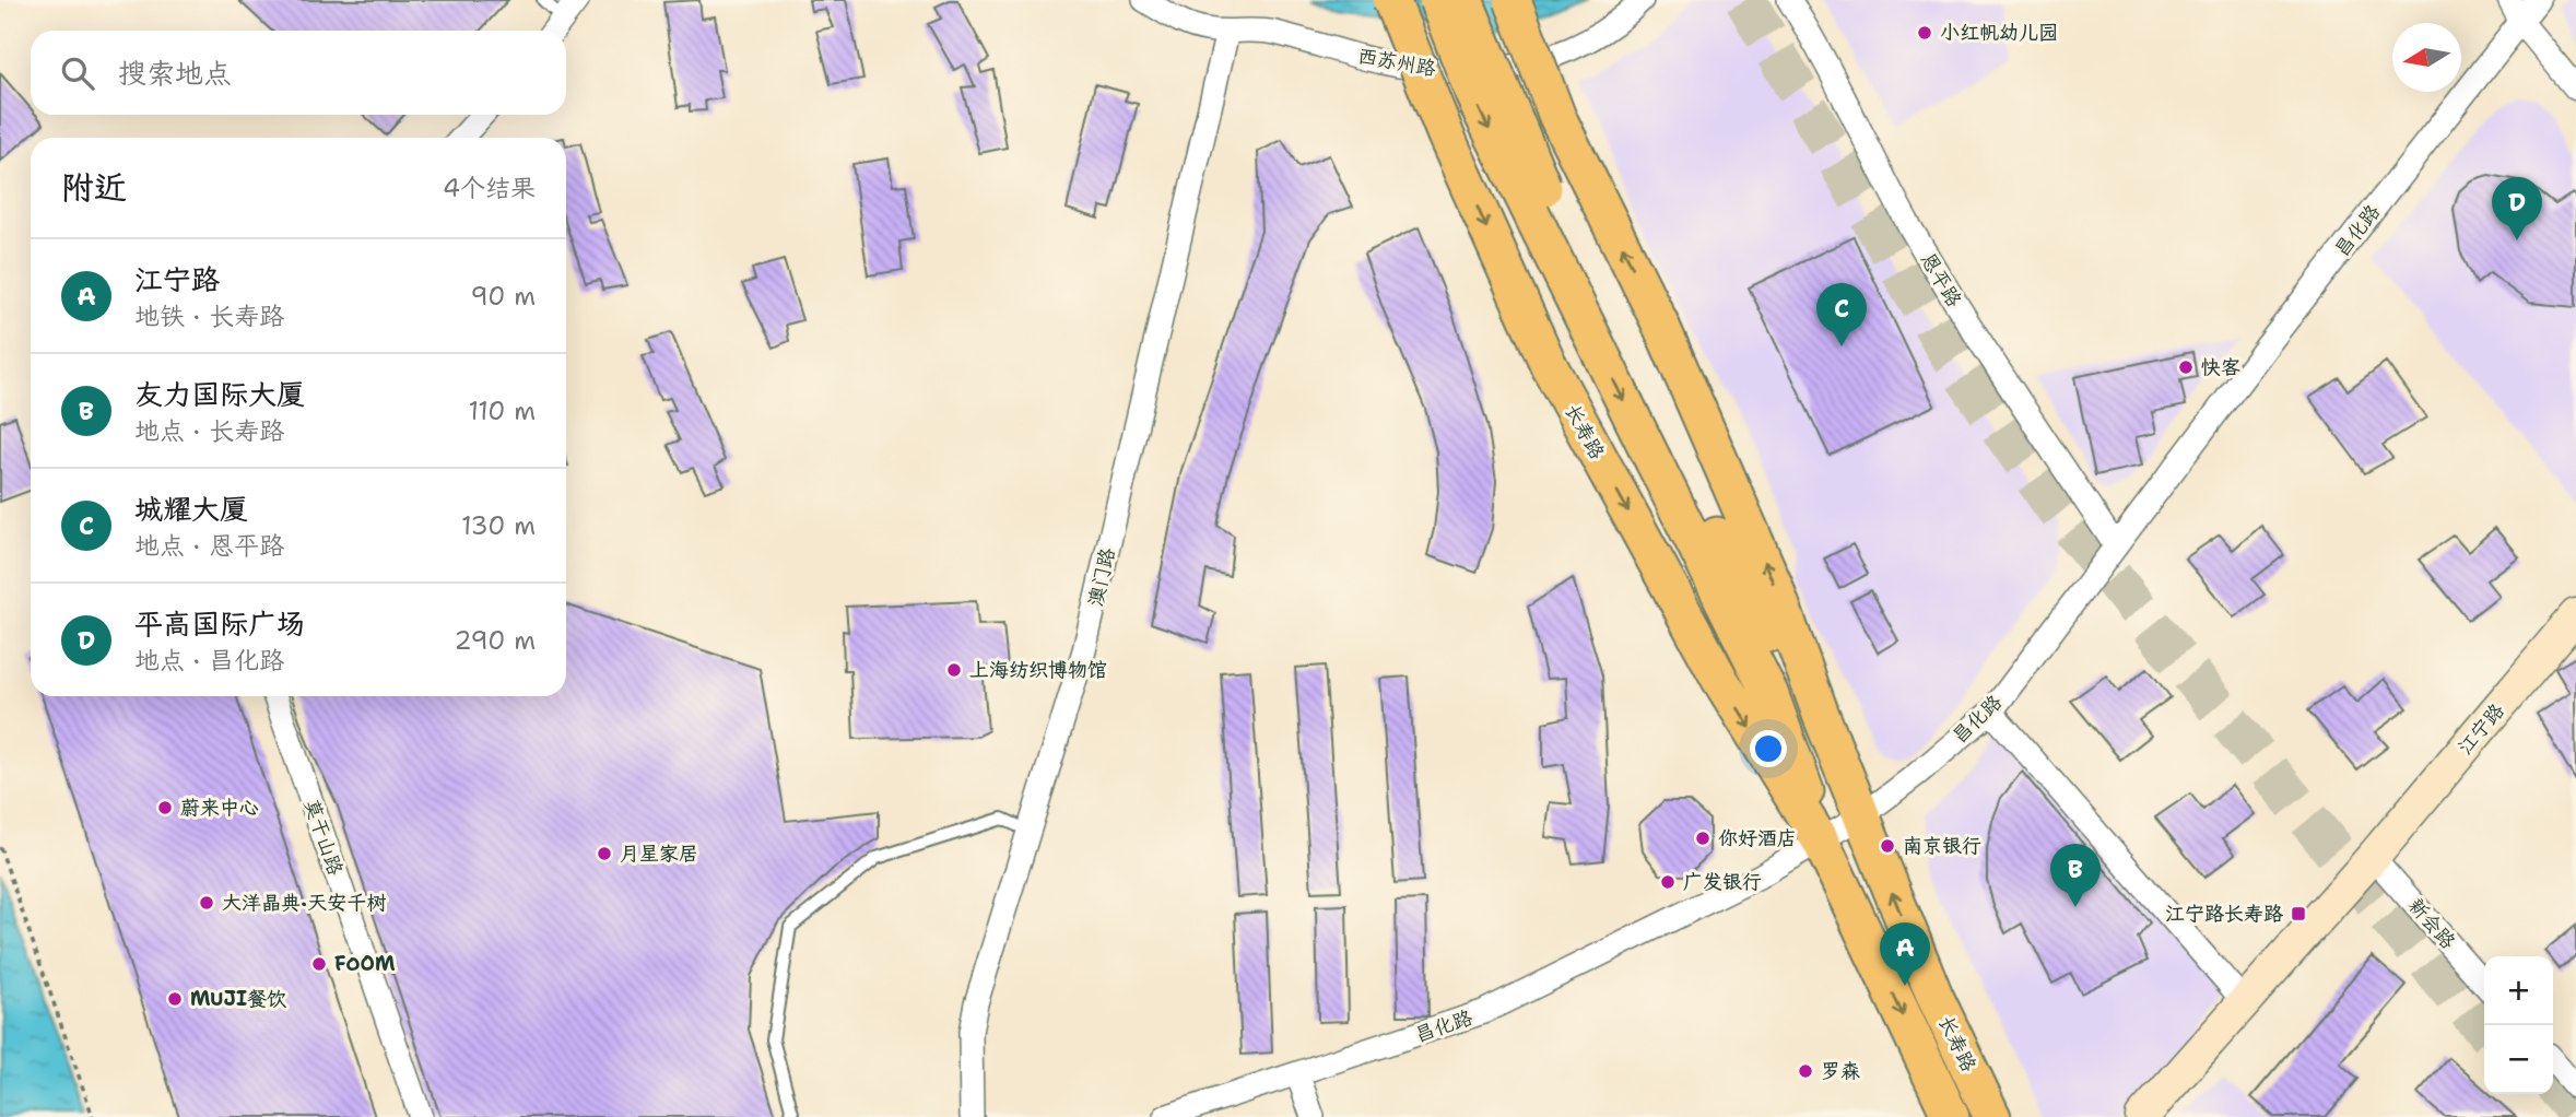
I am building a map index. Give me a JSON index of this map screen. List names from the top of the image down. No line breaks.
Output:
{"streets":{"main road":["长寿路","江宁路"],"street":["西苏州路","昌化路","恩平路","澳门路","莫干山路","新会路"]},"crossings":[["西苏州路","澳门路"],["昌化路","恩平路"],["昌化路","长寿路"],["江宁路","新会路"]],"places":{"other":["小红帆幼儿园","快客","上海纺织博物馆","蔚来中心","你好酒店","南京银行","月星家居","广发银行","大洋晶典·天安千树","FOOM","MUJI餐饮","罗森"],"transit":["江宁路长寿路"]},"north":"left","page":{"search":"搜索地点","heading":["附近","4个结果"],"pins":["D","C","B","A"],"list":[{"mark":"A","name":"江宁路","note":"地铁 · 长寿路","value":"90 m"},{"mark":"B","name":"友力国际大厦","note":"地点 · 长寿路","value":"110 m"},{"mark":"C","name":"城耀大厦","note":"地点 · 恩平路","value":"130 m"},{"mark":"D","name":"平高国际广场","note":"地点 · 昌化路","value":"290 m"}],"map_buttons":["+","−"]}}
